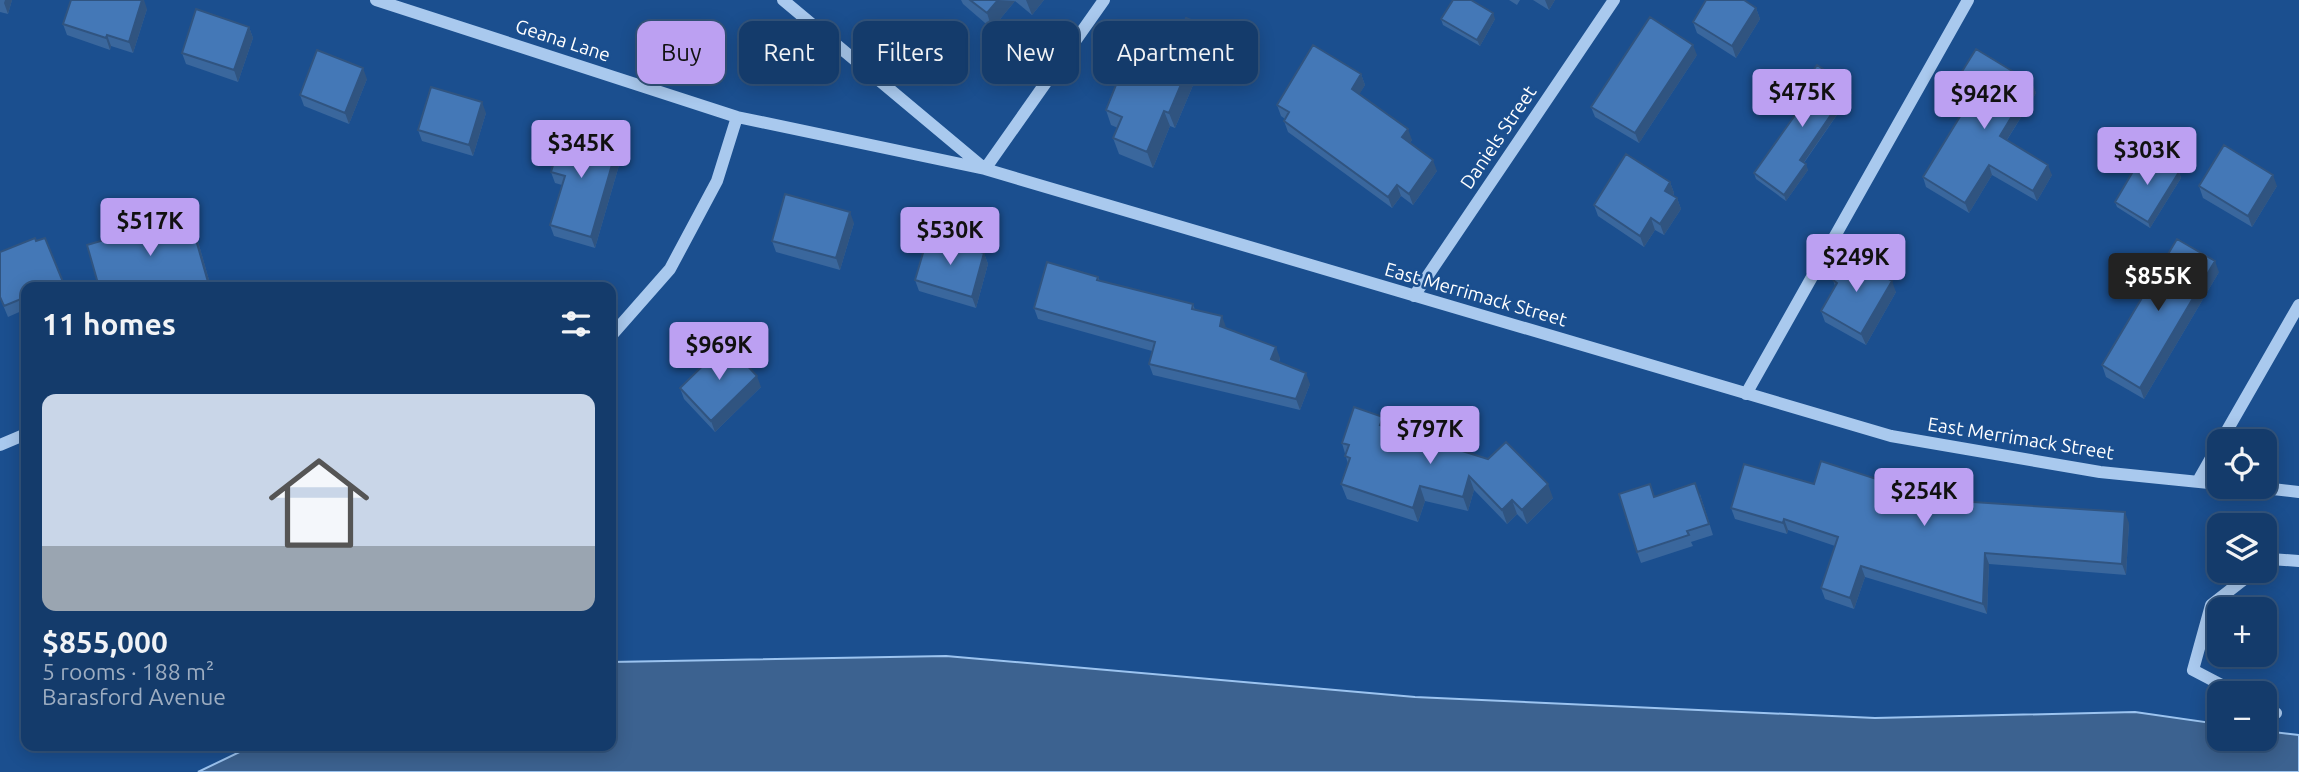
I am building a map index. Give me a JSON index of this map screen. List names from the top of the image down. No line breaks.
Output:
{"streets":{"street":["Geana Lane","Daniels Street","East Merrimack Street"]},"crossings":[["Geana Lane","East Merrimack Street"],["Daniels Street","East Merrimack Street"]],"page":{"chip":["Buy","Rent","Filters","New","Apartment"],"price":["$475K","$942K","$345K","$303K","$517K","$530K","$249K","$855K","$969K","$797K","$254K"],"heading":"11 homes","list":[{"name":"$855,000","note":"5 rooms · 188 m² · Barasford Avenue"}],"map_buttons":["+","−"]}}
